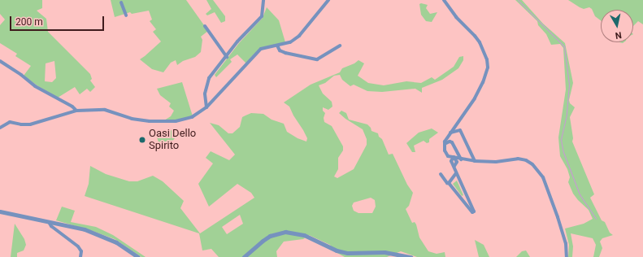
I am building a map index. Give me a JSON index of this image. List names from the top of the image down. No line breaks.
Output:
{"places":["Oasi Dello Spirito"],"scale_bar":"200 m","north":"bottom"}
